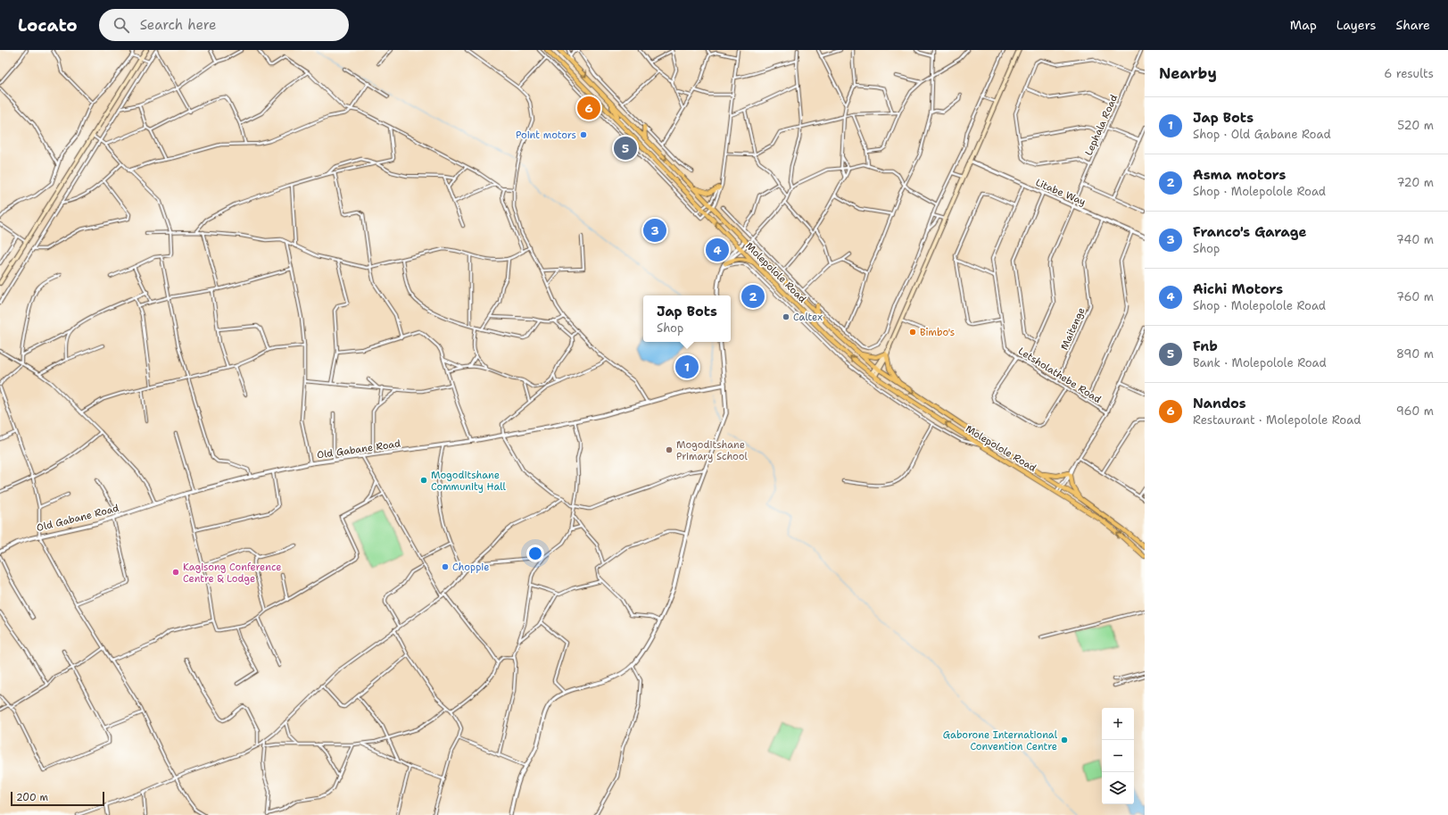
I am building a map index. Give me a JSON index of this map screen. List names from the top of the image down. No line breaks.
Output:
{"streets":{"main road":["Molepolole Road"],"street":["Lephala Road","Litabe Way","Maitenge","Letsholathebe Road","Old Gabane Road"]},"crossings":[["Lephala Road","Litabe Way"],["Lephala Road","Letsholathebe Road"],["Litabe Way","Maitenge"],["Litabe Way","Letsholathebe Road"],["Maitenge","Letsholathebe Road"]],"places":["Point motors","Caltex","Bimbo's","Mogoditshane Primary School","Mogoditshane Community Hall","Choppie","Kagisong Conference Centre & Lodge","Gaborone International Convention Centre"],"scale_bar":"200 m","page":{"header":"Locato","search":"Search here","nav":["Map","Layers","Share"],"heading":["Nearby","6 results"],"pins":["6","5","3","4","2","1"],"list":[{"mark":"1","name":"Jap Bots","note":"Shop · Old Gabane Road","value":"520 m"},{"mark":"2","name":"Asma motors","note":"Shop · Molepolole Road","value":"720 m"},{"mark":"3","name":"Franco's Garage","note":"Shop","value":"740 m"},{"mark":"4","name":"Aichi Motors","note":"Shop · Molepolole Road","value":"760 m"},{"mark":"5","name":"Fnb","note":"Bank · Molepolole Road","value":"890 m"},{"mark":"6","name":"Nandos","note":"Restaurant · Molepolole Road","value":"960 m"}],"popup":["Jap Bots","Shop"],"map_buttons":["+","−"],"scale":"200 m"}}
